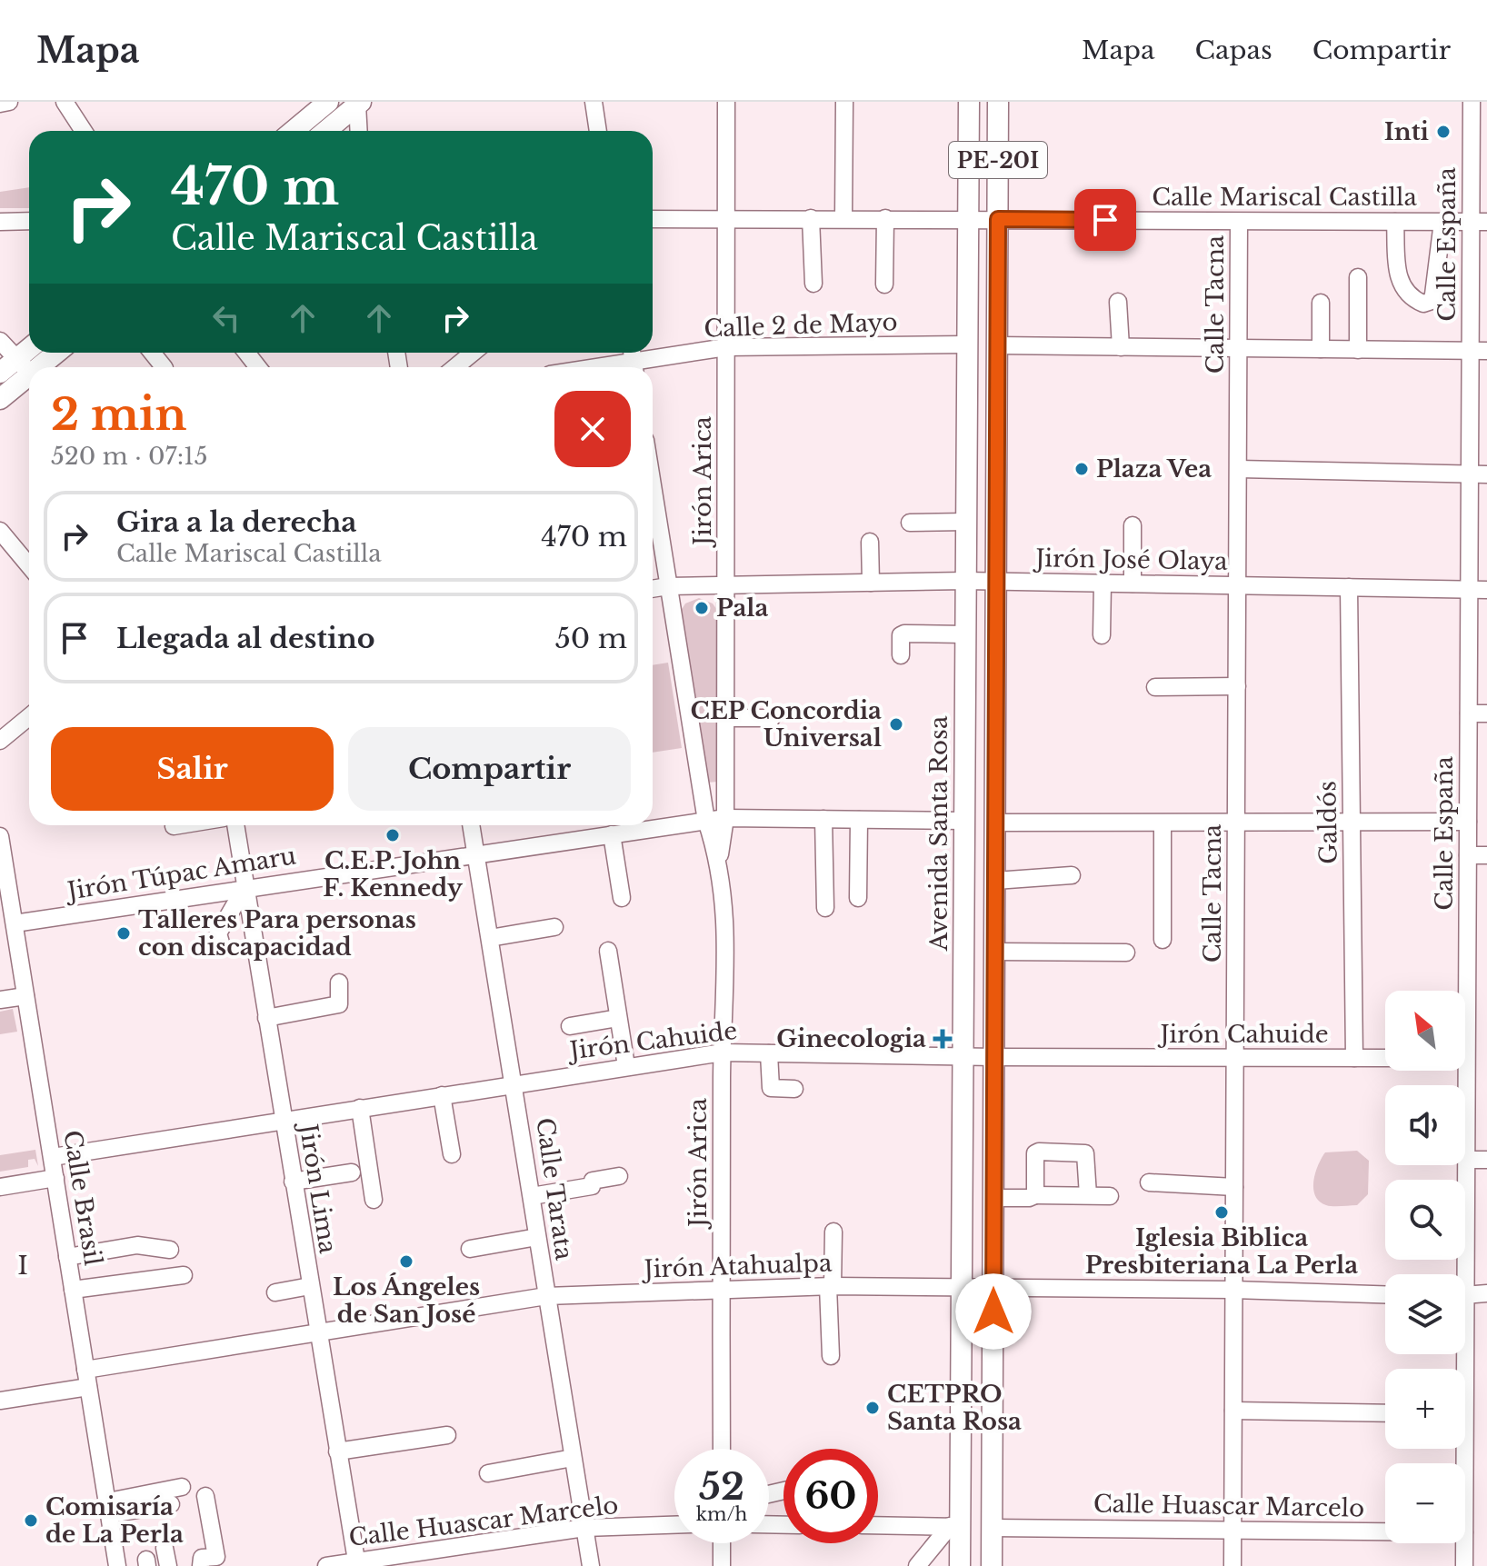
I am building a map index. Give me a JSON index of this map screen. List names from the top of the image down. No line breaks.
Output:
{"streets":{"main road":["PE-20I","Avenida Santa Rosa"],"street":["Calle Mariscal Castilla","Calle España","Calle Tacna","Calle 2 de Mayo","Jirón Arica","Jirón José Olaya","Galdós","Jirón Túpac Amaru","Jirón Cahuide","Jirón Lima","Calle Tarata","Calle Brasil","Jirón Atahualpa","Calle Huascar Marcelo"]},"crossings":[["PE-20I","Calle Mariscal Castilla"],["PE-20I","Jirón José Olaya"],["PE-20I","Jirón Cahuide"],["PE-20I","Jirón Atahualpa"],["PE-20I","Calle Huascar Marcelo"],["Calle Mariscal Castilla","Calle España"],["Calle Mariscal Castilla","Calle Tacna"],["Calle Mariscal Castilla","Jirón Arica"],["Calle Mariscal Castilla","Avenida Santa Rosa"],["Calle España","Jirón José Olaya"],["Calle Tacna","Jirón José Olaya"],["Calle Tacna","Jirón Cahuide"],["Calle Tacna","Jirón Atahualpa"],["Calle Tacna","Calle Huascar Marcelo"],["Calle 2 de Mayo","Jirón Arica"],["Calle 2 de Mayo","Avenida Santa Rosa"],["Jirón Arica","Jirón José Olaya"],["Jirón Arica","Jirón Túpac Amaru"],["Jirón Arica","Jirón Cahuide"],["Jirón Arica","Jirón Atahualpa"],["Jirón José Olaya","Galdós"],["Jirón José Olaya","Avenida Santa Rosa"],["Galdós","Jirón Cahuide"],["Avenida Santa Rosa","Jirón Túpac Amaru"],["Avenida Santa Rosa","Jirón Cahuide"],["Avenida Santa Rosa","Jirón Atahualpa"],["Jirón Túpac Amaru","Jirón Lima"],["Jirón Túpac Amaru","Calle Tarata"],["Jirón Túpac Amaru","Calle Brasil"],["Jirón Cahuide","Jirón Lima"],["Jirón Cahuide","Calle Tarata"],["Jirón Cahuide","Calle Brasil"],["Jirón Lima","Jirón Atahualpa"],["Jirón Lima","Calle Huascar Marcelo"],["Calle Tarata","Jirón Atahualpa"],["Calle Tarata","Calle Huascar Marcelo"],["Calle Brasil","Jirón Atahualpa"]],"districts":["I"],"places":{"other":["Inti","Plaza Vea","Pala","CEP Concordia Universal","C.E.P. John F. Kennedy","Talleres Para personas con discapacidad","Iglesia Biblica Presbiteriana La Perla","Los Ángeles de San José","CETPRO Santa Rosa","Comisaría de La Perla"],"health":["Ginecologia"]},"north":"top left","page":{"header":"Mapa","nav":["Mapa","Capas","Compartir"],"turn":["470 m","Calle Mariscal Castilla"],"heading":["2 min","520 m · 07:15"],"list":[{"name":"Gira a la derecha","note":"Calle Mariscal Castilla","value":"470 m"},{"name":"Llegada al destino","value":"50 m"}],"buttons":["Salir","Compartir"],"map_buttons":["+","−"],"speed":"52 km/h","limit":"60"}}
